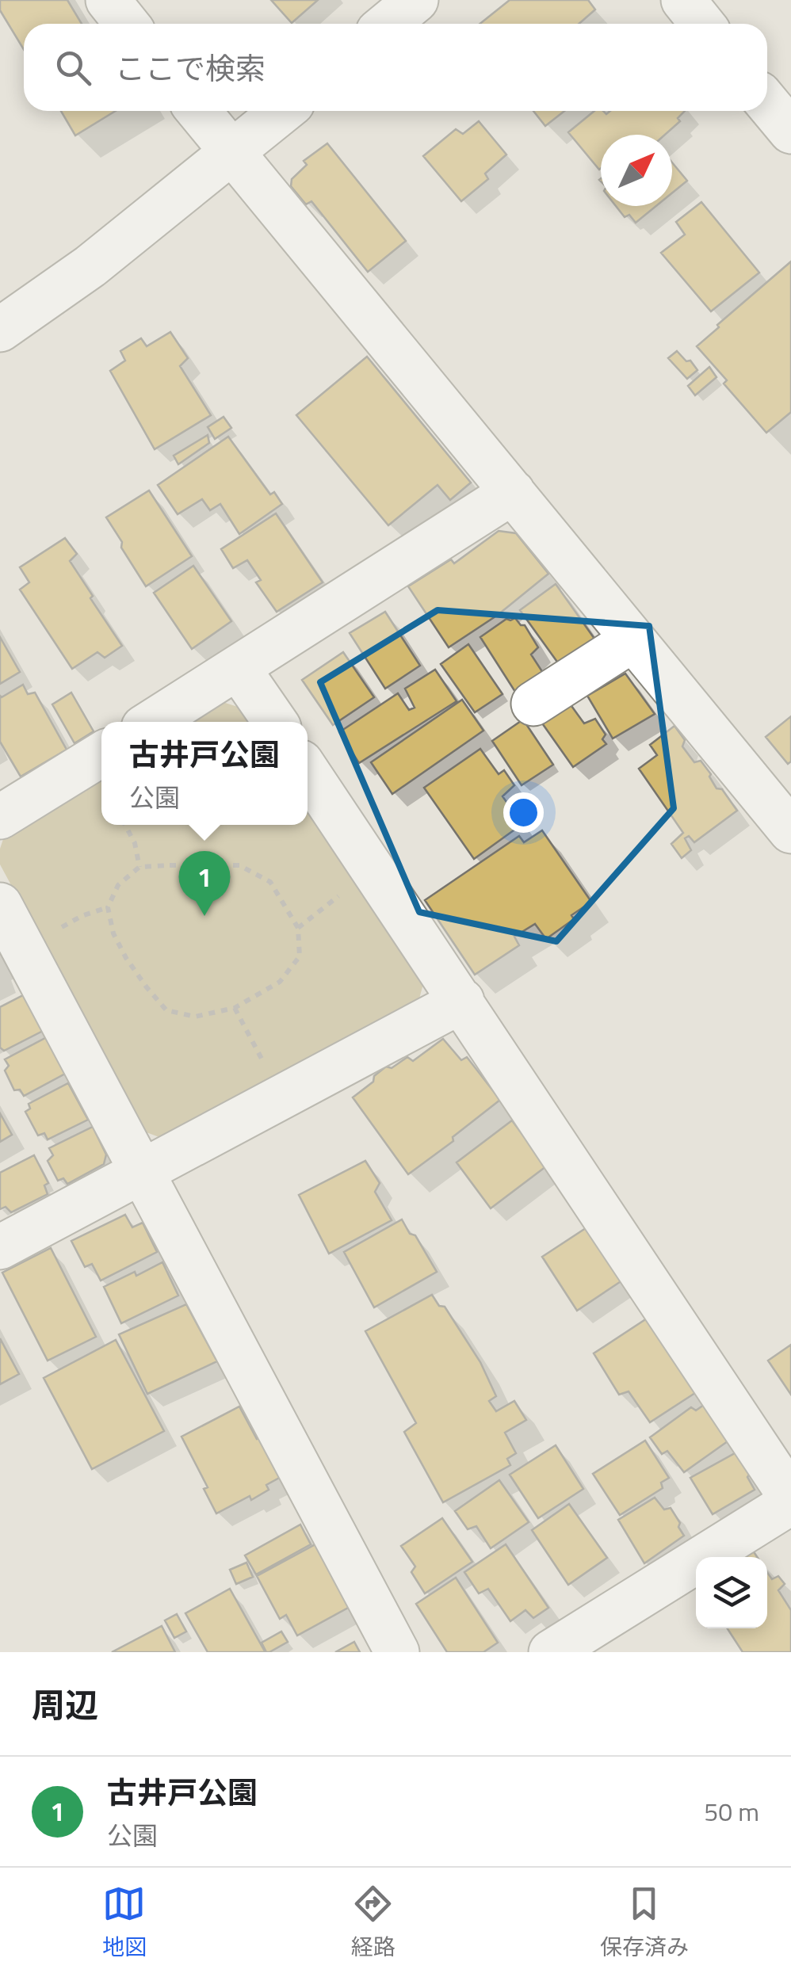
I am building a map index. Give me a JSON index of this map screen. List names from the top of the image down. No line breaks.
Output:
{"north":"top right","page":{"search":"ここで検索","popup":["古井戸公園","公園"],"pins":"1","heading":"周辺","list":[{"mark":"1","name":"古井戸公園","note":"公園","value":"50 m"}],"nav":["地図","経路","保存済み"]}}
